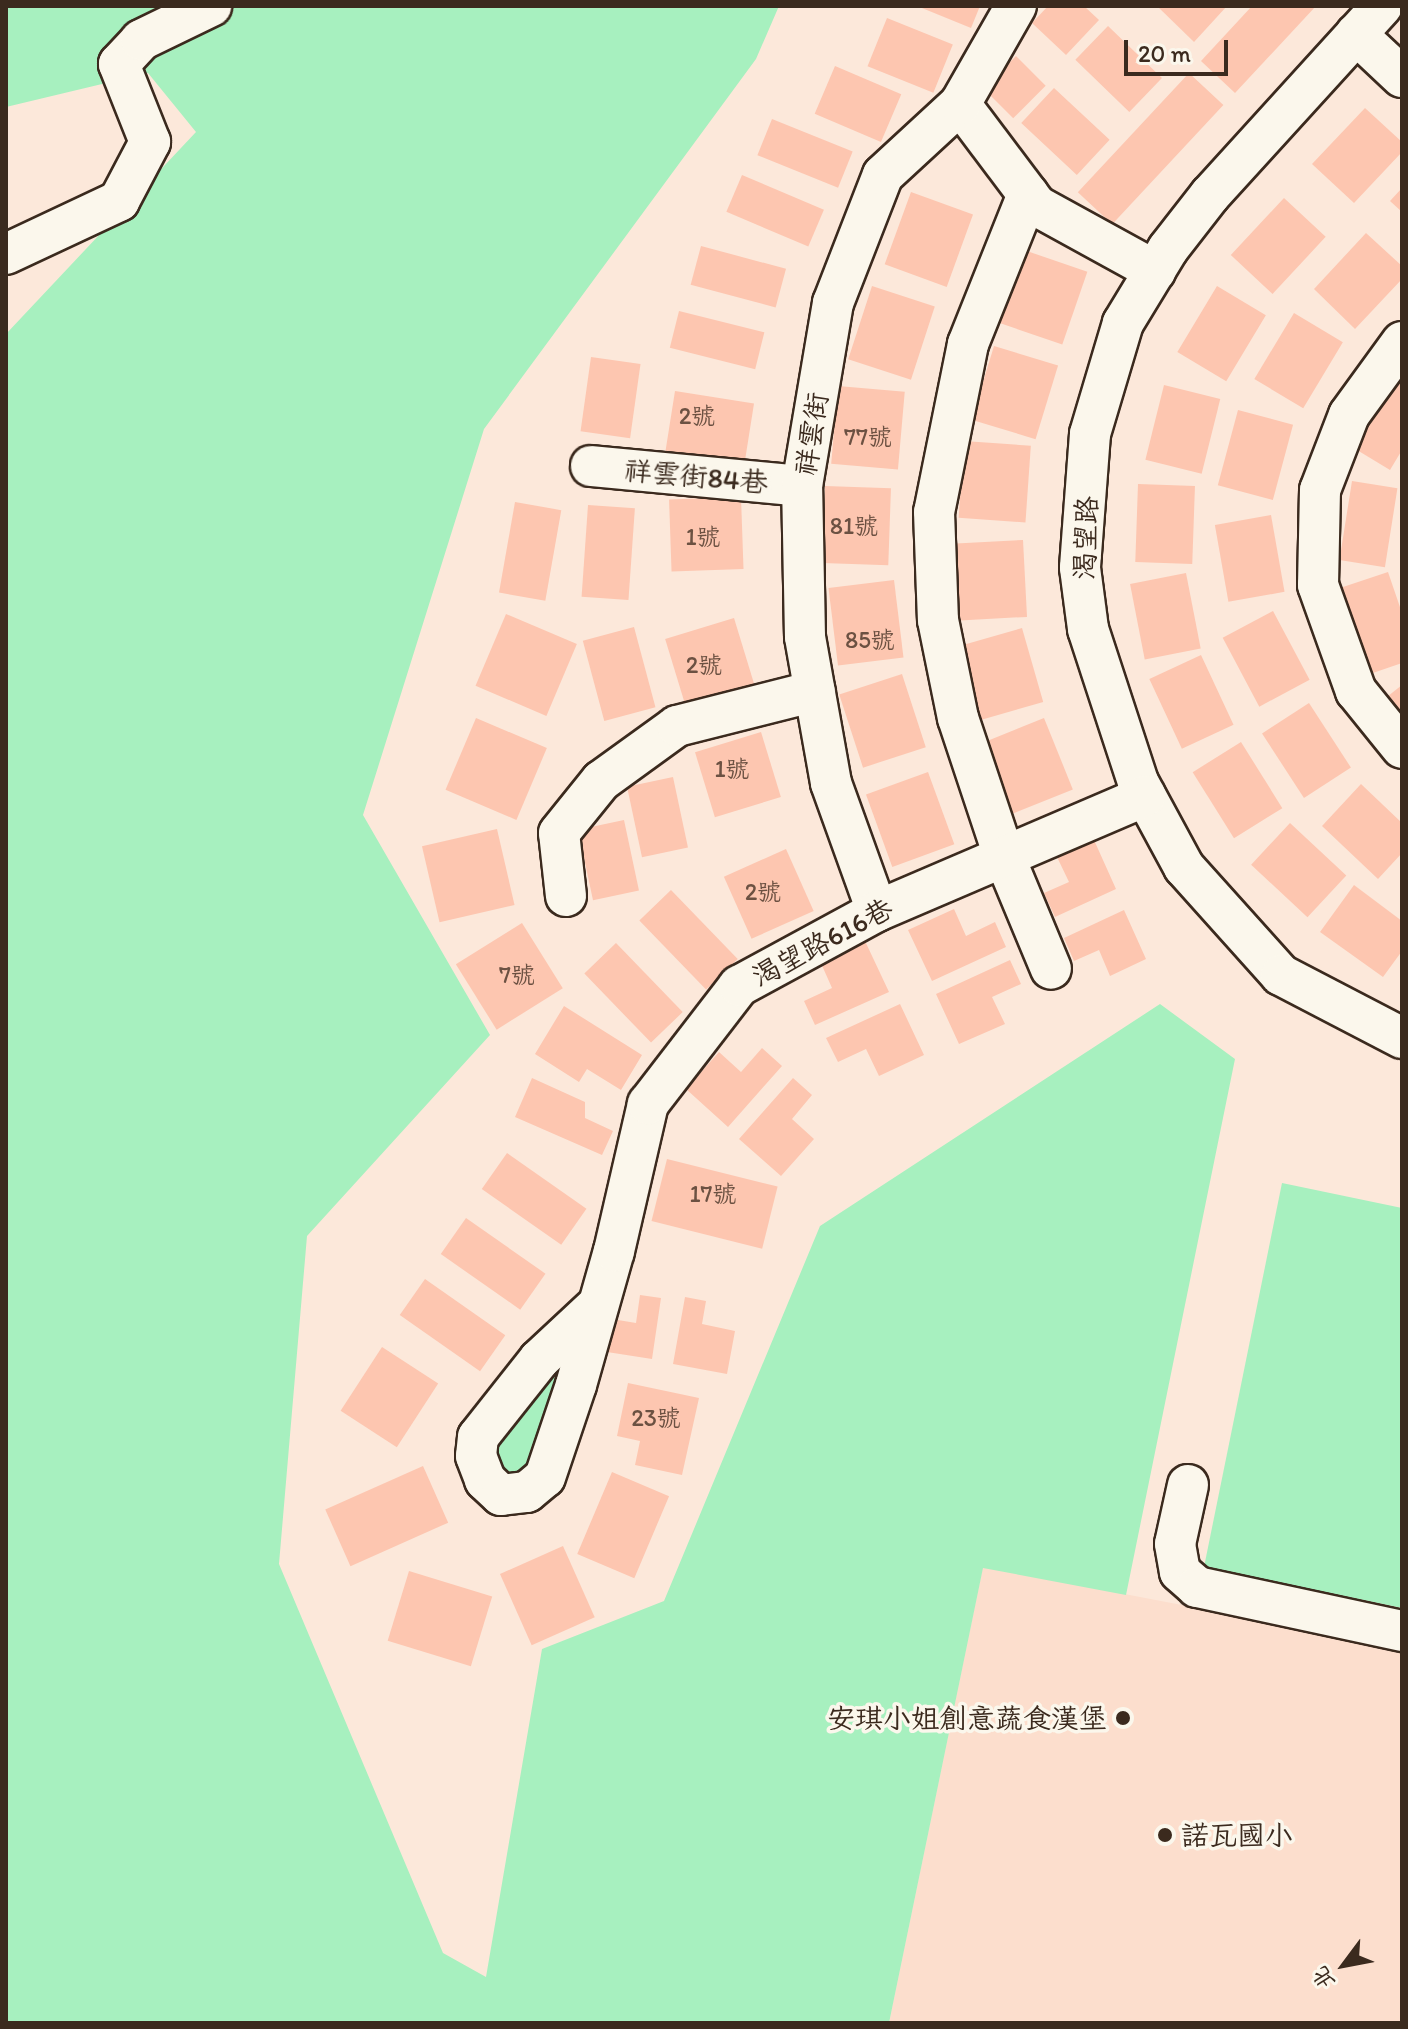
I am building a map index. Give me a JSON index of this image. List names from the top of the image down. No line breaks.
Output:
{"streets":{"street":["祥雲街","祥雲街84巷","渴望路","渴望路616巷"]},"crossings":[["祥雲街","祥雲街84巷"],["祥雲街","渴望路616巷"],["渴望路","渴望路616巷"]],"places":["安琪小姐創意蔬食漢堡","諾瓦國小"],"house_numbers":["2號","77號","81號","1號","85號","2號","1號","2號","7號","17號","23號"],"scale_bar":"20 m","north":"bottom left"}
